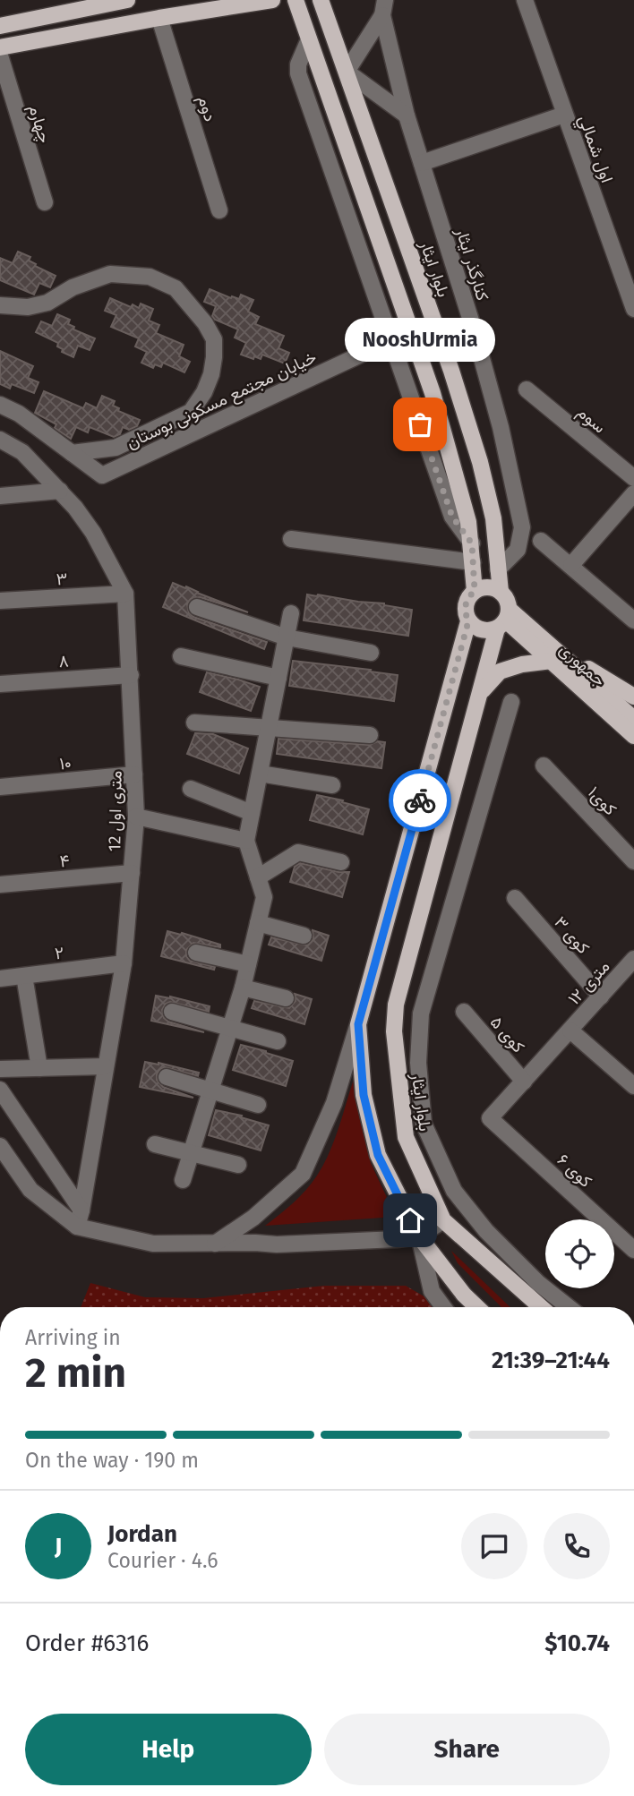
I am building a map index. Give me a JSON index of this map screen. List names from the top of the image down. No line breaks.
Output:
{"streets":{"main road":["بلوار ایثار","جمهوری"],"street":["دوم","چهارم","اول شمالي","کنارگذر ایثار","خیابان مجتمع مسکونی بوستان","سوم","۳","۸","۱۰","کوی۱","12 متری اول","۴","کوی ۳","۲","۱۲ متری","کوی ۵","کوی ۶"]},"crossings":[["کنارگذر ایثار","بلوار ایثار"],["بلوار ایثار","جمهوری"],["۳","12 متری اول"],["۸","12 متری اول"],["۱۰","12 متری اول"],["12 متری اول","۴"],["12 متری اول","۲"],["کوی ۳","۱۲ متری"],["۱۲ متری","کوی ۵"],["۱۲ متری","کوی ۶"]],"places":["NooshUrmia"],"page":{"bubble":"NooshUrmia","heading":["2 min","Arriving in","21:39–21:44"],"panel":["Jordan","Courier · 4.6","Order #6316","$10.74"],"bar":"On the way · 190 m","round":"J","buttons":["Help","Share"]}}
